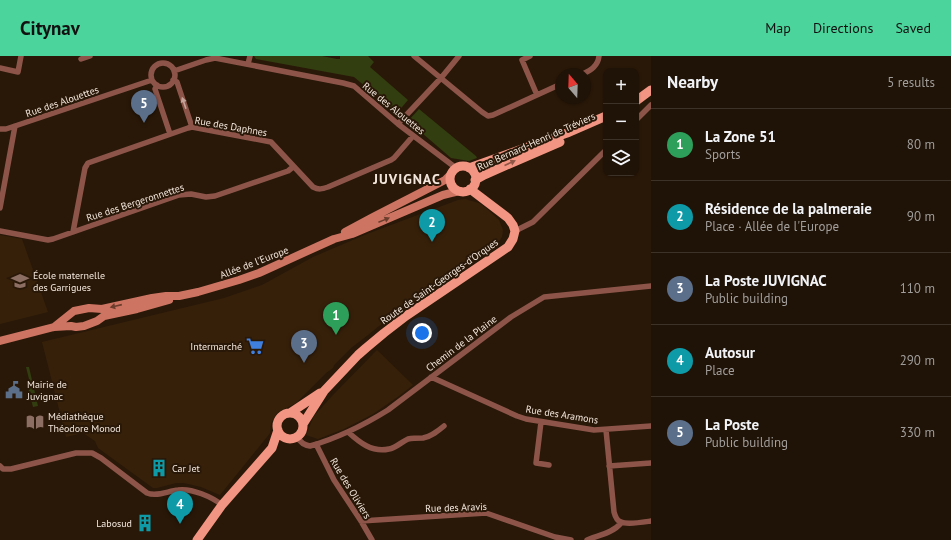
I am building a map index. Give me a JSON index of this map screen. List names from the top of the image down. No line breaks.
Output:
{"streets":{"main road":["Rue Bernard-Henri de Tréviers","Route de Saint-Georges-d'Orques"],"street":["Rue des Alouettes","Rue des Daphnes","Rue des Bergeronnettes","Allée de l'Europe","Chemin de la Plaine","Rue des Aramons","Rue des Oliviers","Rue des Aravis"]},"crossings":[["Rue des Alouettes","Rue Bernard-Henri de Tréviers"],["Rue des Alouettes","Allée de l'Europe"],["Rue des Daphnes","Rue des Bergeronnettes"],["Rue Bernard-Henri de Tréviers","Allée de l'Europe"],["Chemin de la Plaine","Rue des Aramons"],["Chemin de la Plaine","Rue des Oliviers"],["Rue des Oliviers","Rue des Aravis"]],"districts":["JUVIGNAC"],"places":{"school or university":["École maternelle des Garrigues"],"supermarket":["Intermarché"],"public building":["Mairie de Juvignac"],"library":["Médiathèque Théodore Monod"],"building":["Car Jet","Labosud"]},"north":"top","page":{"header":"Citynav","nav":["Map","Directions","Saved"],"heading":["Nearby","5 results"],"map_buttons":["+","−"],"pins":["5","2","1","3","4"],"list":[{"mark":"1","name":"La Zone 51","note":"Sports","value":"80 m"},{"mark":"2","name":"Résidence de la palmeraie","note":"Place · Allée de l'Europe","value":"90 m"},{"mark":"3","name":"La Poste JUVIGNAC","note":"Public building","value":"110 m"},{"mark":"4","name":"Autosur","note":"Place","value":"290 m"},{"mark":"5","name":"La Poste","note":"Public building","value":"330 m"}]}}
